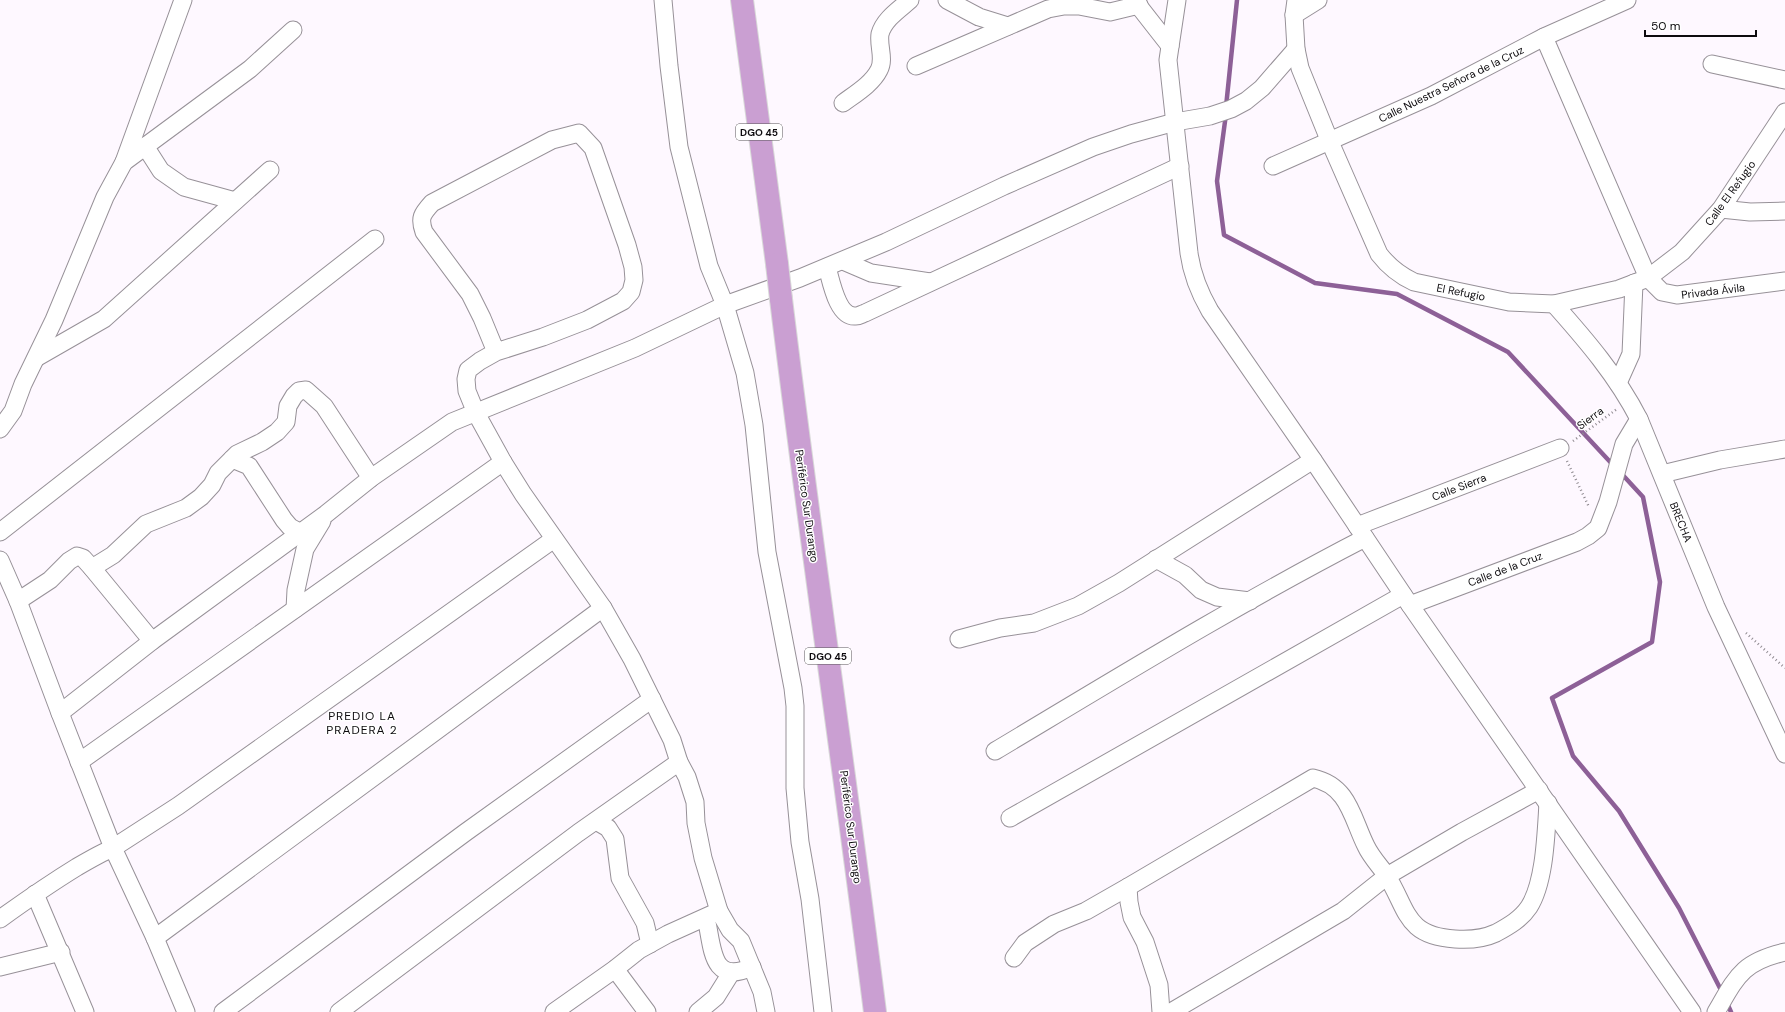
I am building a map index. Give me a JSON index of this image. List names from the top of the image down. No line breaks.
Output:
{"streets":{"highway":["DGO 45","Periférico Sur Durango"],"street":["Calle Nuestra Señora de la Cruz","Calle El Refugio","Privada Ávila","El Refugio","Calle Sierra","BRECHA","Calle de la Cruz"],"path":["Sierra"]},"crossings":[["Calle Nuestra Señora de la Cruz","El Refugio"],["Calle El Refugio","Privada Ávila"],["Calle El Refugio","El Refugio"],["Calle El Refugio","BRECHA"],["El Refugio","BRECHA"],["Sierra","Calle Sierra"],["Sierra","BRECHA"]],"districts":["PREDIO LA PRADERA 2"],"scale_bar":"50 m"}
